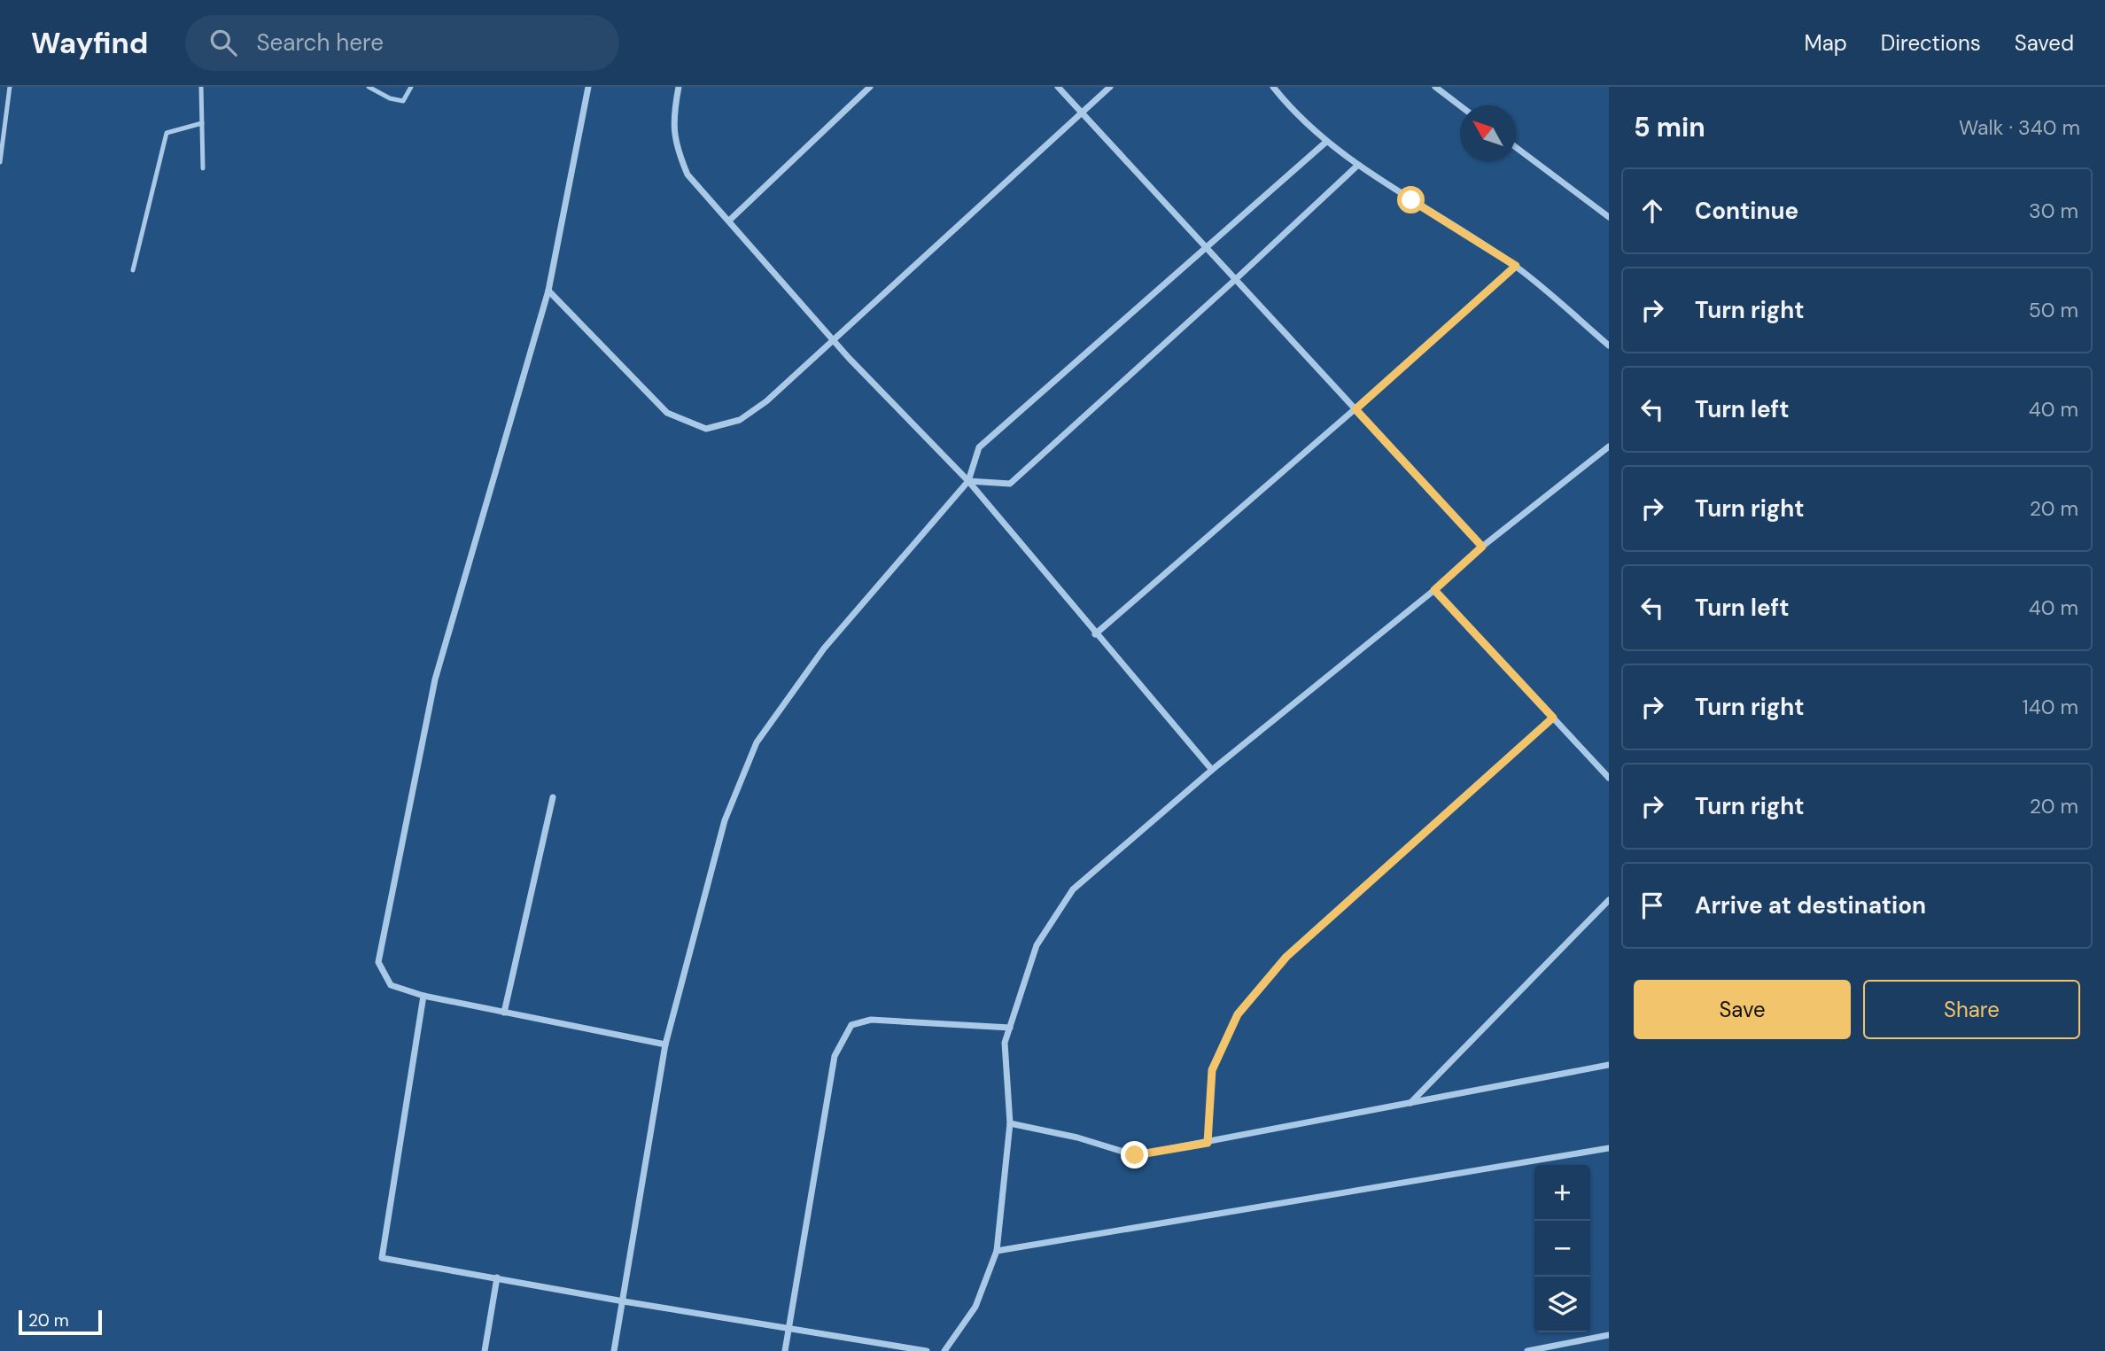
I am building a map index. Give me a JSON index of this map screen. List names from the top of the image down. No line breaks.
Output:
{"scale_bar":"20 m","north":"top left","page":{"header":"Wayfind","search":"Search here","nav":["Map","Directions","Saved"],"heading":["5 min","Walk · 340 m"],"list":[["Continue","30 m"],["Turn right","50 m"],["Turn left","40 m"],["Turn right","20 m"],["Turn left","40 m"],["Turn right","140 m"],["Turn right","20 m"],"Arrive at destination"],"buttons":["Save","Share"],"map_buttons":["+","−"],"scale":"20 m"}}
